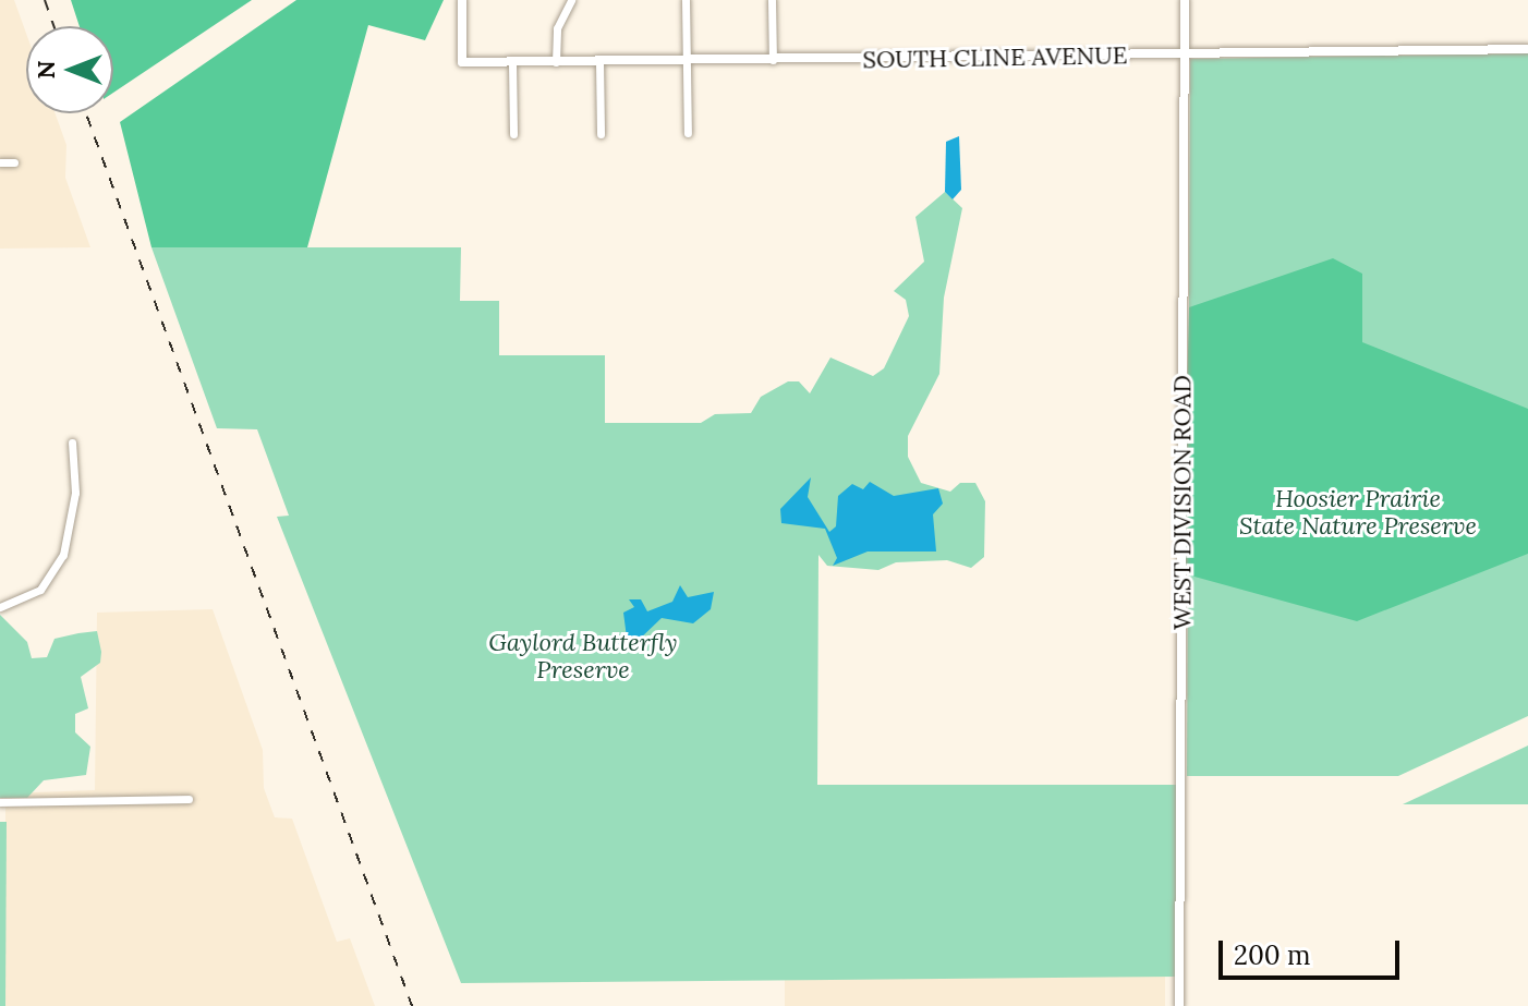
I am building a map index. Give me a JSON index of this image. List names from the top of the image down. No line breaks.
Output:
{"streets":{"street":["SOUTH CLINE AVENUE","WEST DIVISION ROAD"]},"crossings":[["SOUTH CLINE AVENUE","WEST DIVISION ROAD"]],"parks":["Hoosier Prairie State Nature Preserve","Gaylord Butterfly Preserve"],"scale_bar":"200 m","north":"left"}
